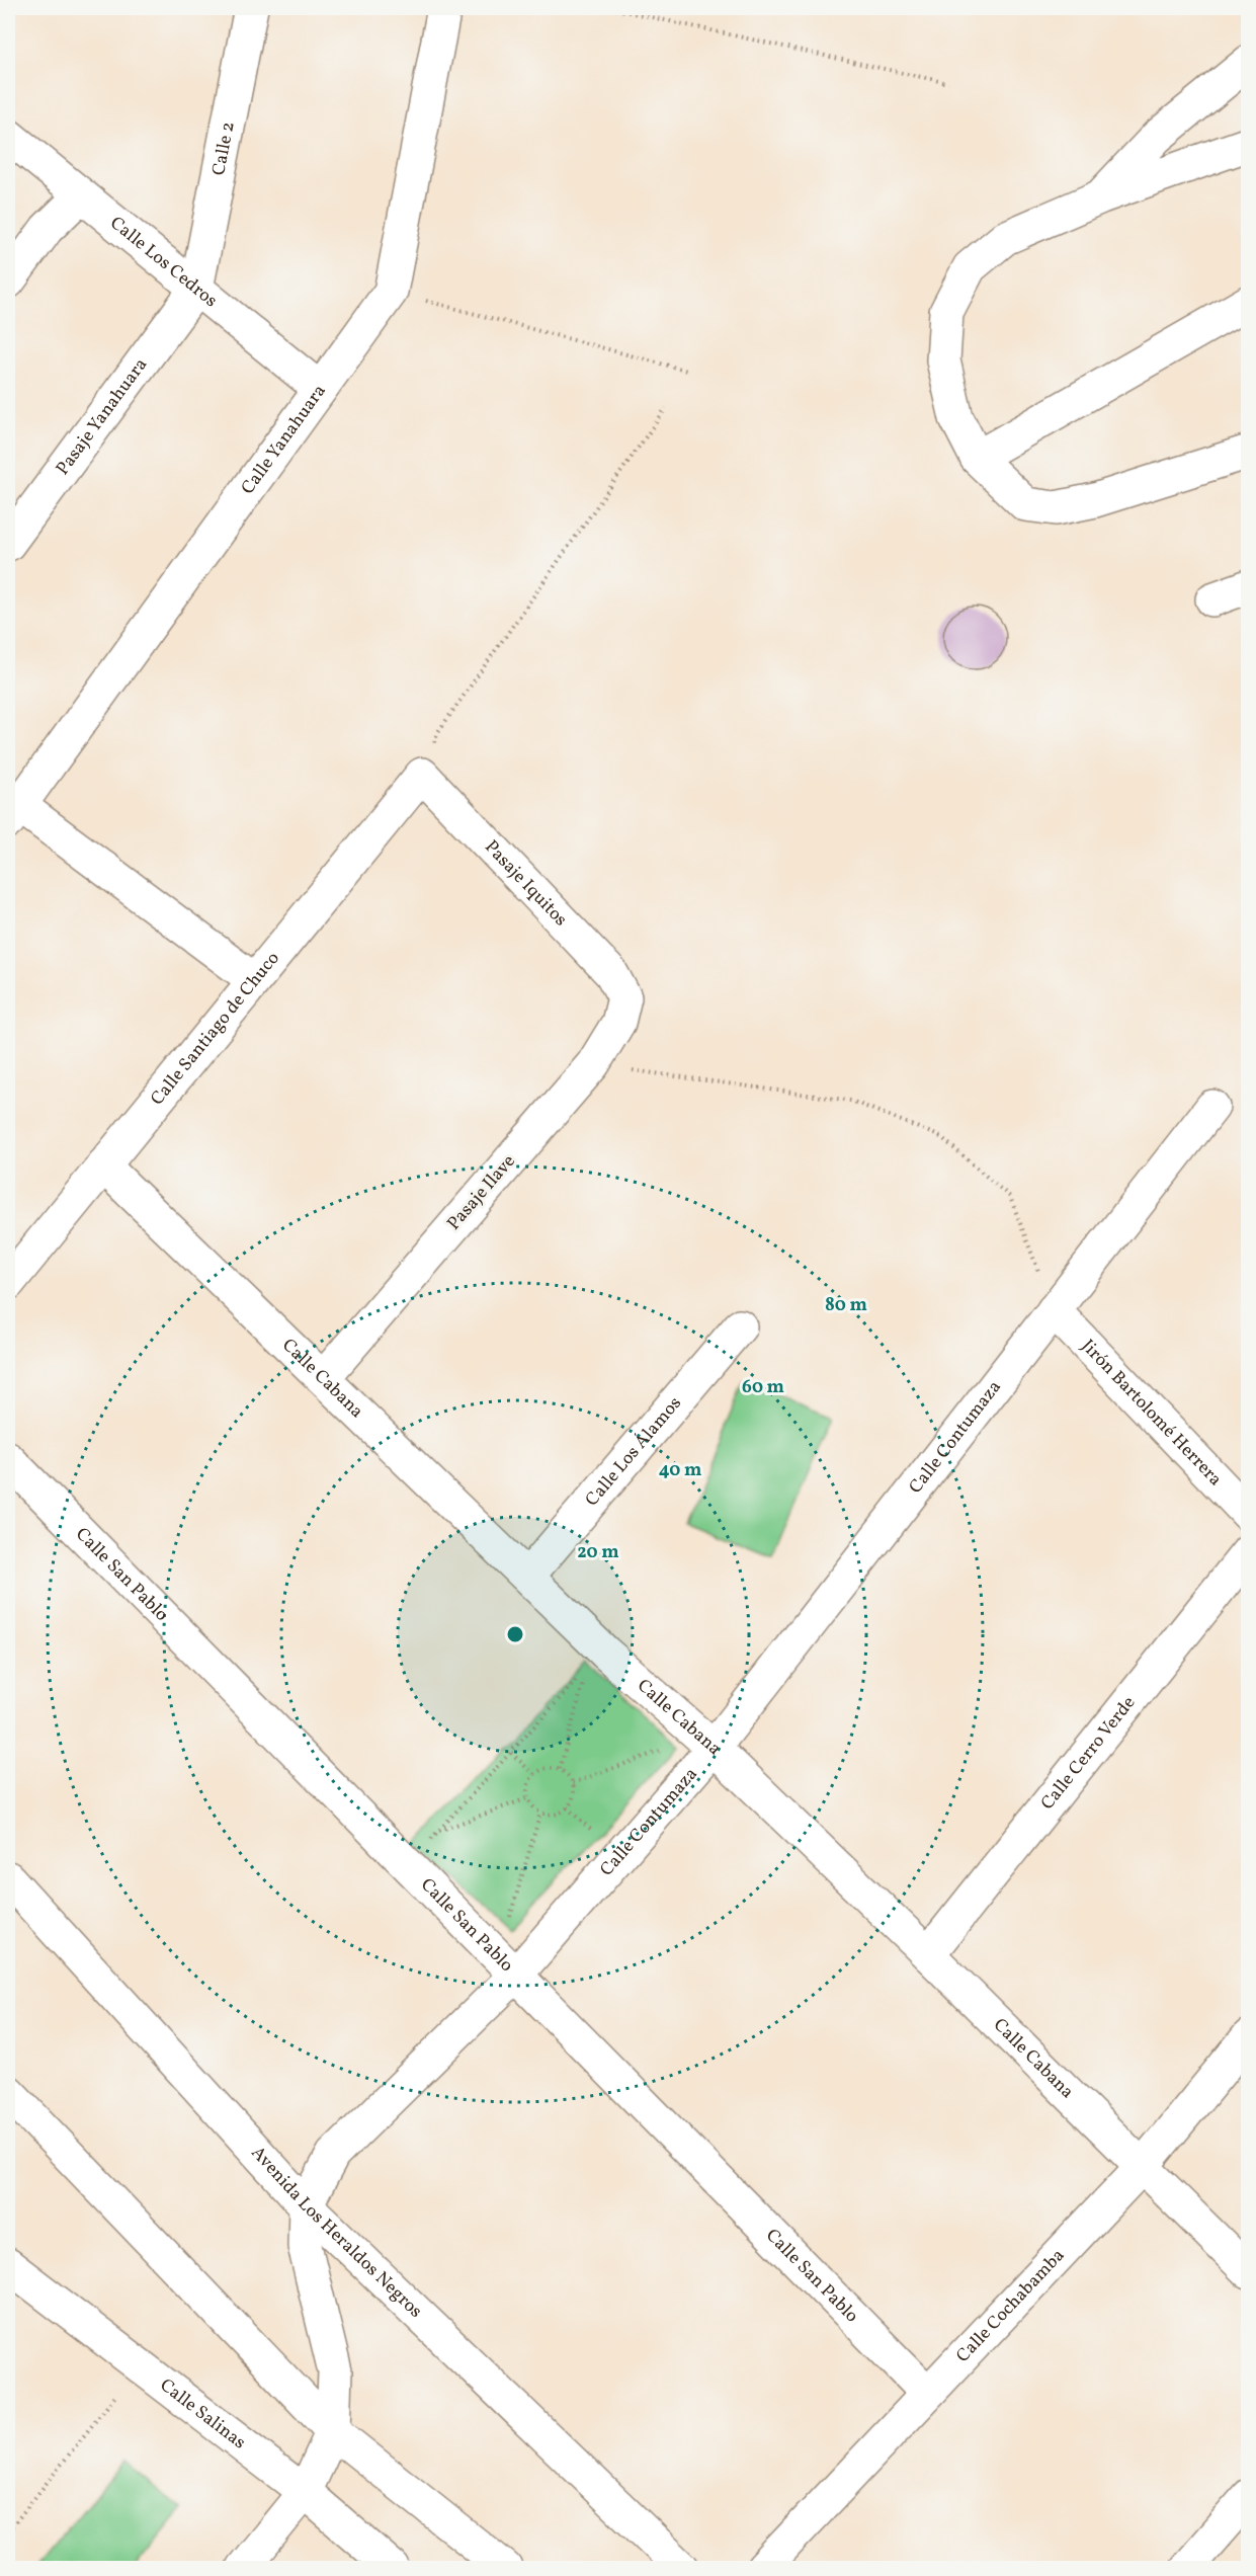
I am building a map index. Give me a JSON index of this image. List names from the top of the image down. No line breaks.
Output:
{"streets":{"street":["Calle 2","Calle Los Cedros","Pasaje Yanahuara","Calle Yanahuara","Pasaje Iquitos","Calle Santiago de Chuco","Pasaje Ilave","Calle Cabana","Jirón Bartolomé Herrera","Calle Contumaza","Calle Los Álamos","Calle San Pablo","Calle Cerro Verde","Avenida Los Heraldos Negros","Calle Cochabamba","Calle Salinas"]},"crossings":[["Calle 2","Calle Los Cedros"],["Calle 2","Pasaje Yanahuara"],["Calle Los Cedros","Pasaje Yanahuara"],["Calle Los Cedros","Calle Yanahuara"],["Pasaje Iquitos","Calle Santiago de Chuco"],["Pasaje Iquitos","Pasaje Ilave"],["Calle Santiago de Chuco","Calle Cabana"],["Pasaje Ilave","Calle Cabana"],["Calle Cabana","Calle Contumaza"],["Calle Cabana","Calle Los Álamos"],["Calle Cabana","Calle Cerro Verde"],["Calle Cabana","Calle Cochabamba"],["Jirón Bartolomé Herrera","Calle Contumaza"],["Calle Contumaza","Calle San Pablo"],["Calle Contumaza","Avenida Los Heraldos Negros"],["Calle Contumaza","Calle Salinas"],["Calle San Pablo","Calle Cochabamba"]],"rings":["80 m","60 m","40 m","20 m"]}
